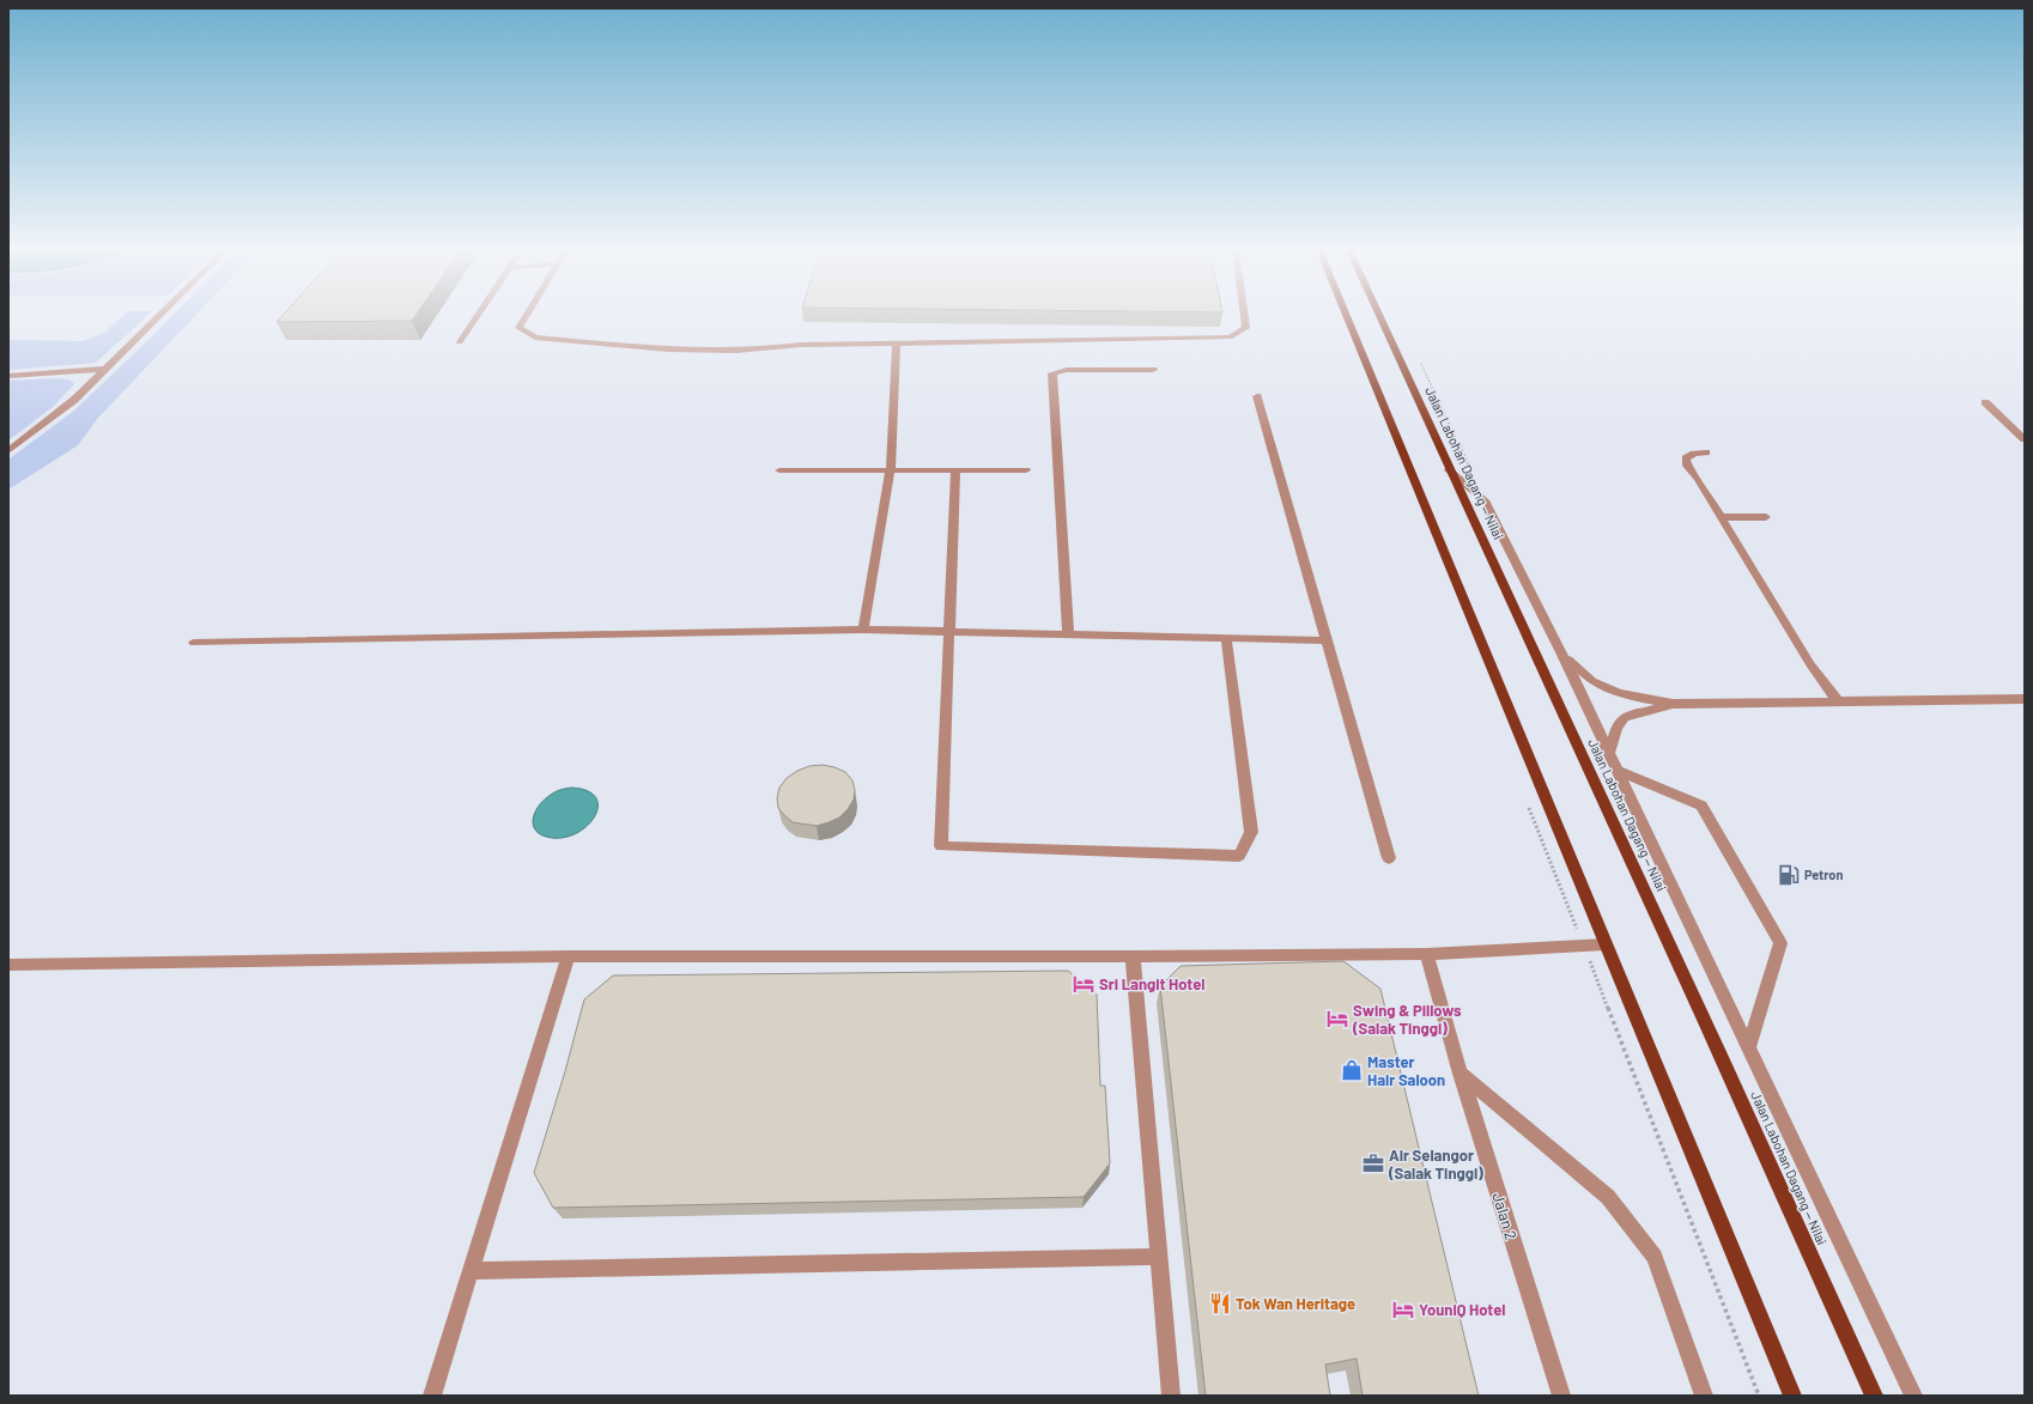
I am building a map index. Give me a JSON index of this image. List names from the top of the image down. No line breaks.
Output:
{"streets":{"main road":["Jalan Labohan Dagang ‒ Nilai"],"street":["Jalan 2"]},"places":{"fuel station":["Petron"],"hotel":["Sri Langit Hotel","Swing & Pillows (Salak Tinggi)","YouniQ Hotel"],"shop":["Master Hair Saloon"],"office":["Air Selangor (Salak Tinggi)"],"restaurant":["Tok Wan Heritage"]}}
